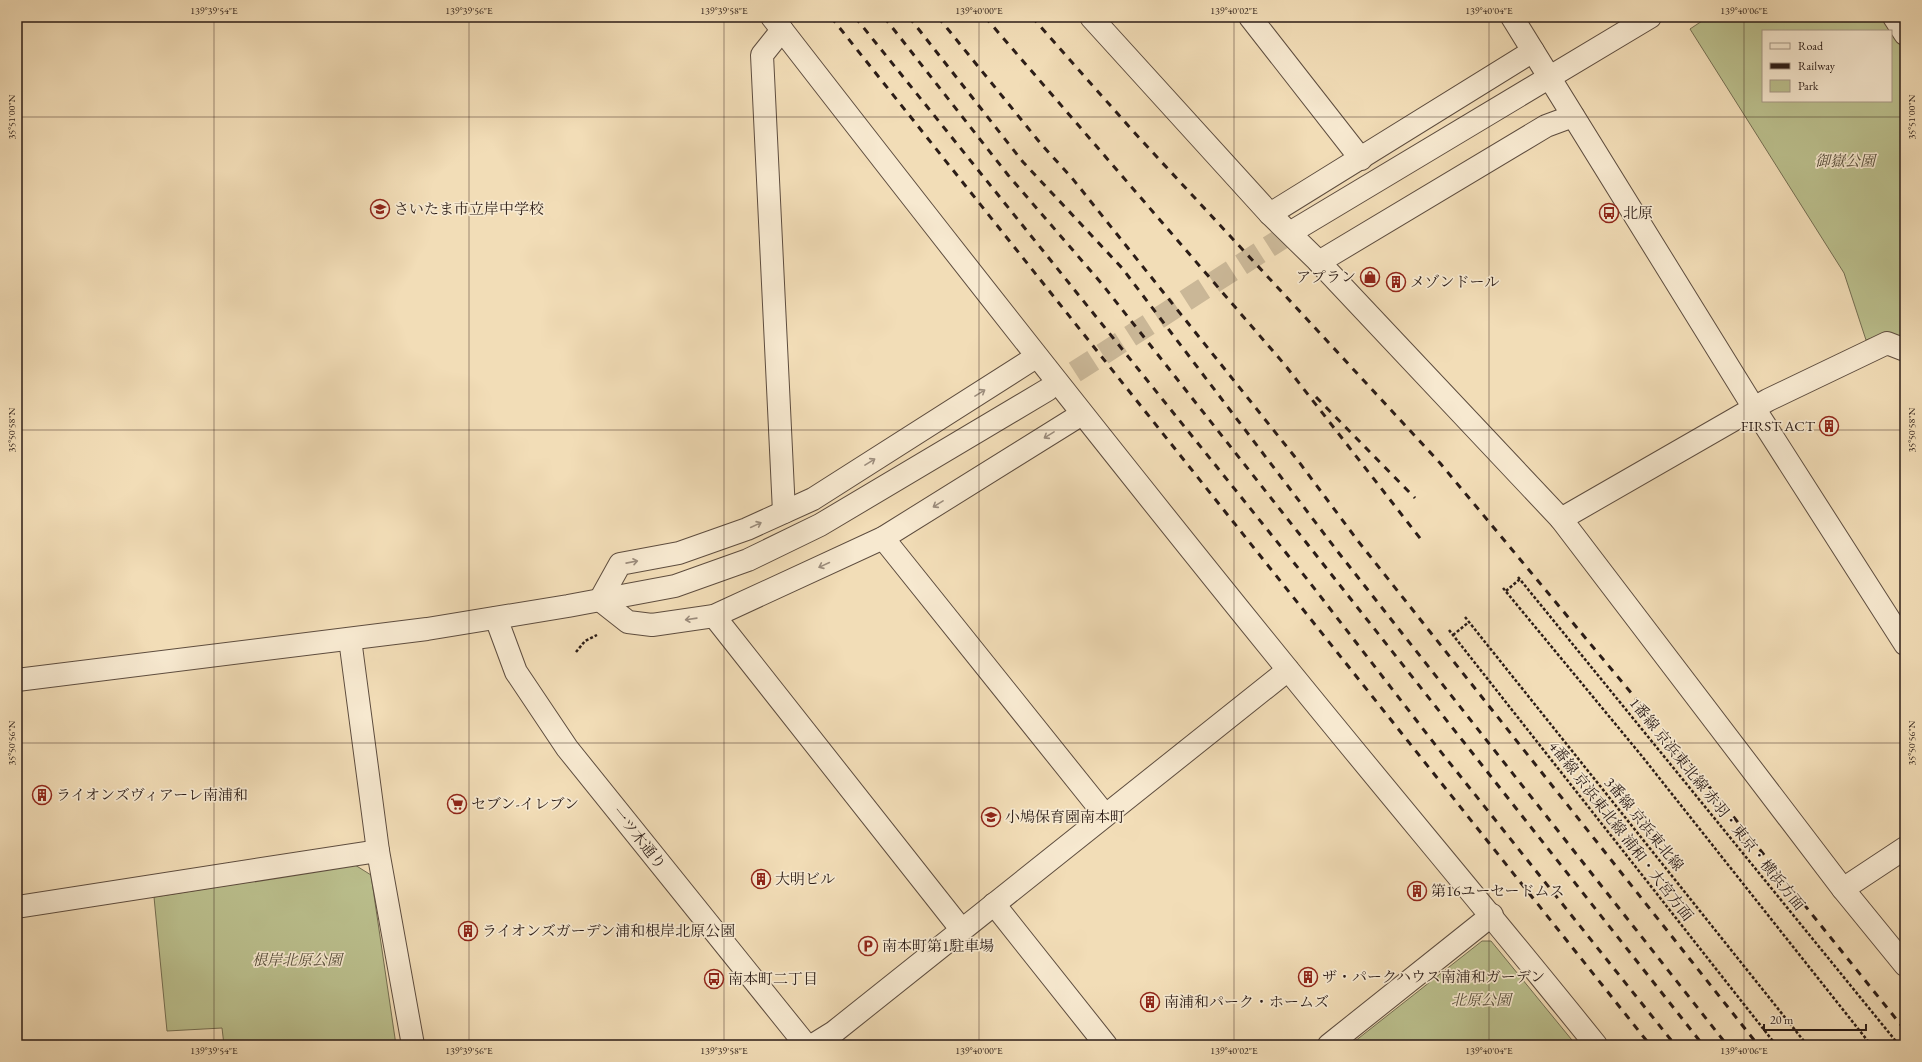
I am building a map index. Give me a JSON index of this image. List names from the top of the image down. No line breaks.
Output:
{"streets":{"street":["一ツ木通り"],"path":["1番線 京浜東北線 赤羽・東京・横浜方面","3番線 京浜東北線","4番線 京浜東北線 浦和・大宮方面"]},"parks":["御嶽公園","根岸北原公園","北原公園"],"places":{"school or university":["さいたま市立岸中学校","小鳩保育園南本町"],"bus stop":["北原","南本町二丁目"],"shop":["アプラン"],"building":["メゾンドール","FIRST ACT","ライオンズヴィアーレ南浦和","大明ビル","第16ユーセードムス","ライオンズガーデン浦和根岸北原公園","ザ・パークハウス南浦和ガーデン","南浦和パーク・ホームズ"],"supermarket":["セブン-イレブン"],"parking":["南本町第1駐車場"]},"legend":["Road","Railway","Park"],"scale_bar":"20 m","coordinates":["139°39'54\"E","139°39'56\"E","139°39'58\"E","139°40'00\"E","139°40'02\"E","139°40'04\"E","139°40'06\"E","35°51'00\"N","35°50'58\"N","35°50'56\"N"]}
